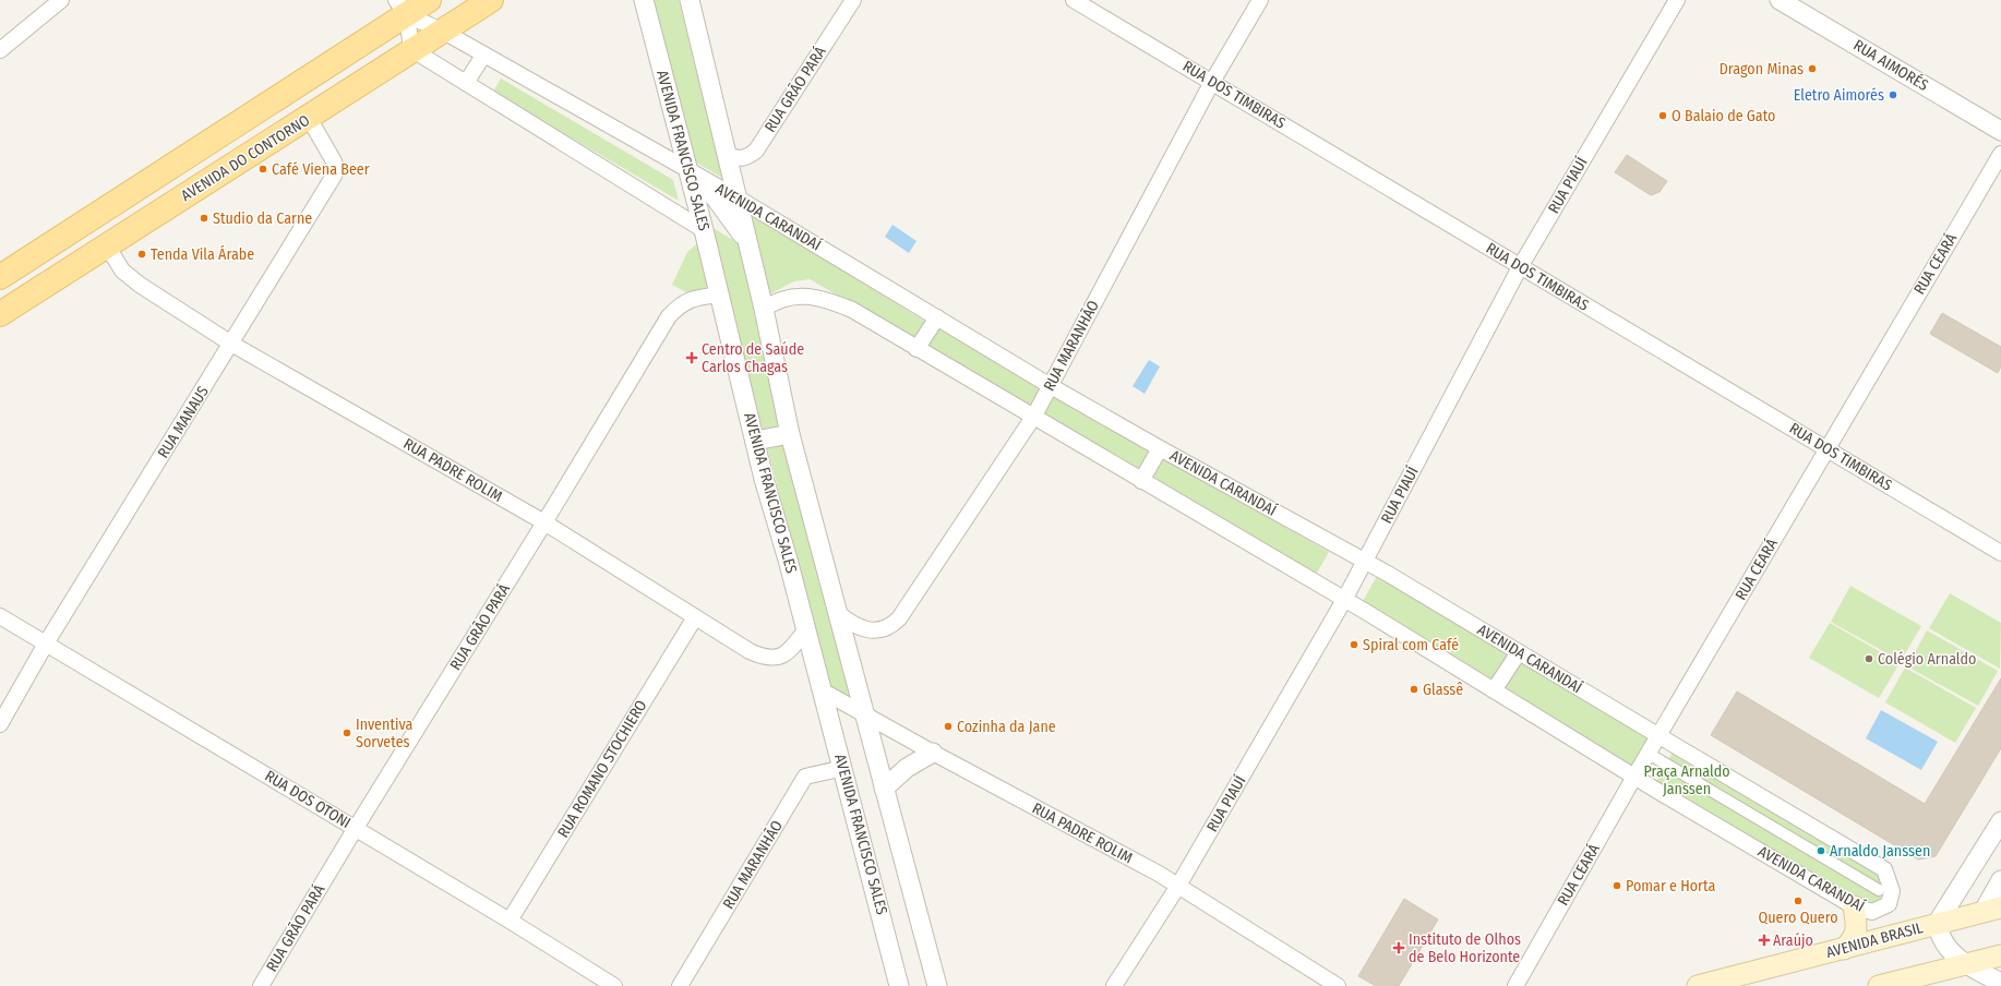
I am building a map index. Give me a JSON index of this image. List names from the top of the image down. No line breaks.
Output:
{"streets":{"main road":["AVENIDA DO CONTORNO","AVENIDA BRASIL"],"street":["RUA AIMORÉS","RUA GRÃO PARÁ","RUA DOS TIMBIRAS","AVENIDA FRANCISCO SALES","RUA PIAUÍ","AVENIDA CARANDAÍ","RUA CEARÁ","RUA MARANHÃO","RUA MANAUS","RUA PADRE ROLIM","RUA ROMANO STOCHIERO","RUA DOS OTONI"]},"crossings":[["RUA GRÃO PARÁ","AVENIDA FRANCISCO SALES"],["RUA GRÃO PARÁ","RUA PADRE ROLIM"],["RUA GRÃO PARÁ","RUA DOS OTONI"],["RUA DOS TIMBIRAS","RUA PIAUÍ"],["RUA DOS TIMBIRAS","RUA CEARÁ"],["RUA DOS TIMBIRAS","RUA MARANHÃO"],["AVENIDA FRANCISCO SALES","AVENIDA CARANDAÍ"],["AVENIDA FRANCISCO SALES","RUA MARANHÃO"],["AVENIDA FRANCISCO SALES","RUA PADRE ROLIM"],["AVENIDA DO CONTORNO","AVENIDA CARANDAÍ"],["AVENIDA DO CONTORNO","RUA MANAUS"],["AVENIDA DO CONTORNO","RUA PADRE ROLIM"],["RUA PIAUÍ","AVENIDA CARANDAÍ"],["RUA PIAUÍ","RUA PADRE ROLIM"],["AVENIDA CARANDAÍ","RUA CEARÁ"],["AVENIDA CARANDAÍ","RUA MARANHÃO"],["RUA MANAUS","RUA PADRE ROLIM"],["RUA MANAUS","RUA DOS OTONI"],["RUA PADRE ROLIM","RUA ROMANO STOCHIERO"],["RUA ROMANO STOCHIERO","RUA DOS OTONI"]],"parks":["Praça Arnaldo Janssen"],"places":{"other":["Dragon Minas","Eletro Aimorés","O Balaio de Gato","Café Viena Beer","Studio da Carne","Tenda Vila Árabe","Spiral com Café","Colégio Arnaldo","Glassê","Cozinha da Jane","Inventiva Sorvetes","Arnaldo Janssen","Pomar e Horta","Quero Quero"],"health":["Centro de Saúde Carlos Chagas","Araújo","Instituto de Olhos de Belo Horizonte"]}}
